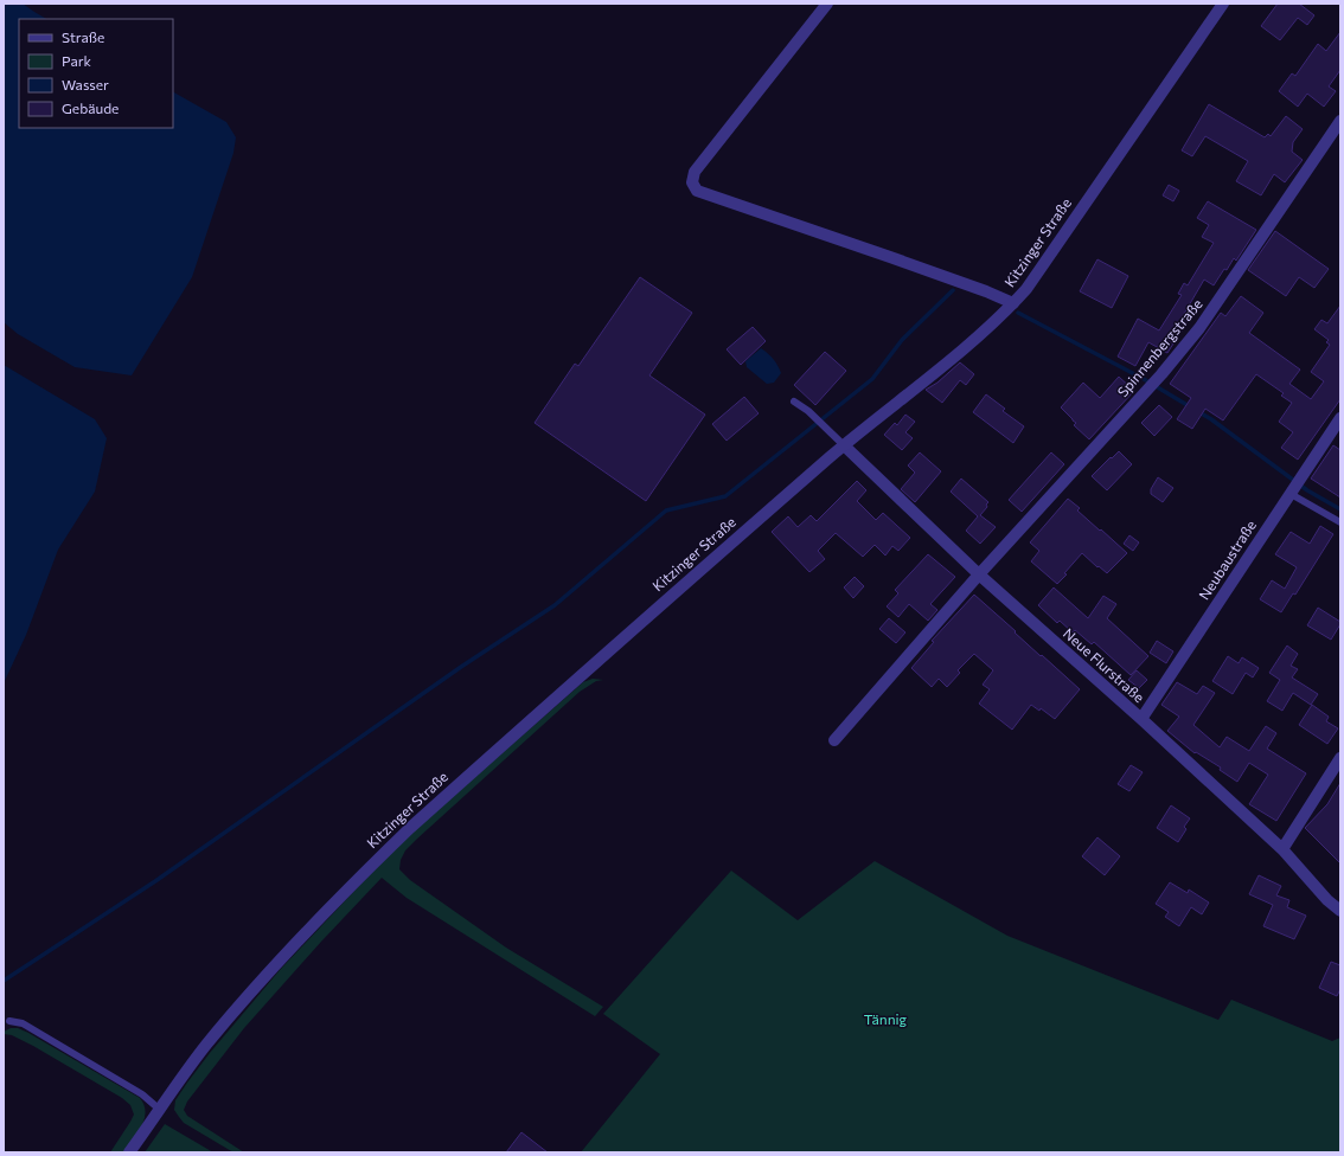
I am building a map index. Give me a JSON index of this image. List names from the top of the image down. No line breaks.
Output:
{"streets":{"street":["Kitzinger Straße","Spinnenbergstraße","Neubaustraße","Neue Flurstraße"]},"crossings":[["Kitzinger Straße","Neue Flurstraße"],["Spinnenbergstraße","Neue Flurstraße"],["Neubaustraße","Neue Flurstraße"]],"parks":["Tännig"],"legend":["Straße","Park","Wasser","Gebäude"]}
